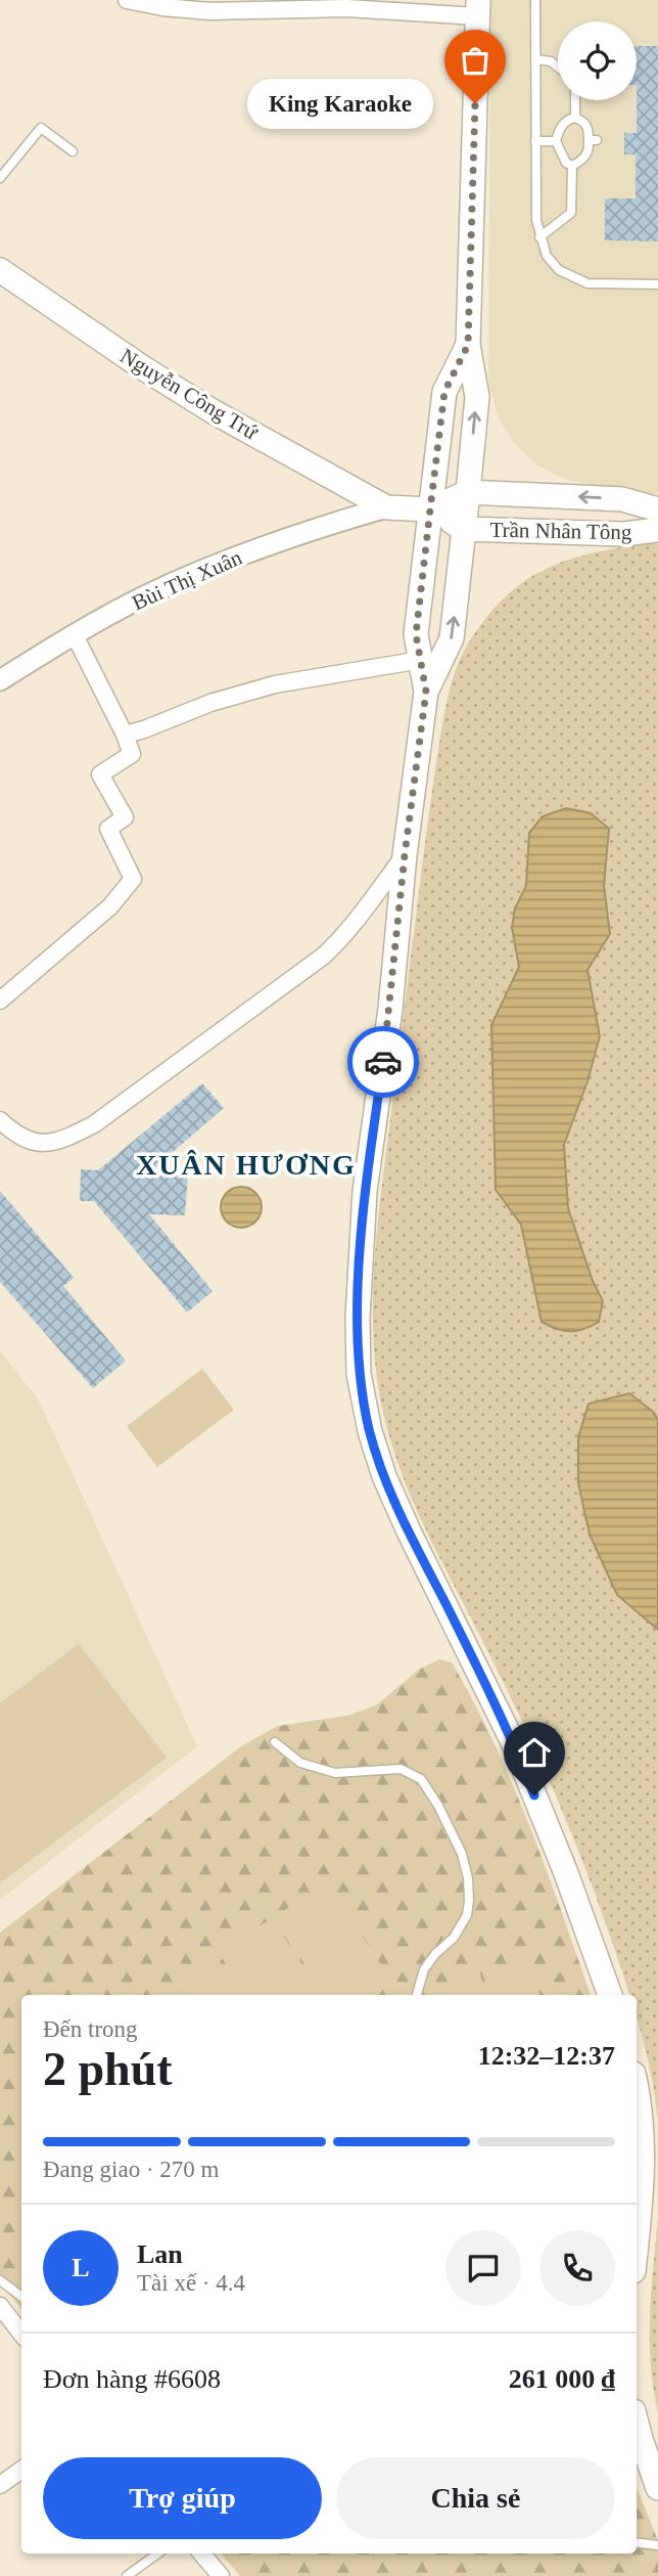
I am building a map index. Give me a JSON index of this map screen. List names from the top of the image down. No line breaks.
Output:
{"streets":{"main road":["Nguyễn Công Trứ","Trần Nhân Tông"],"street":["Bùi Thị Xuân"]},"crossings":[["Nguyễn Công Trứ","Bùi Thị Xuân"]],"districts":["XUÂN HƯƠNG"],"places":["King Karaoke"],"page":{"bubble":"King Karaoke","heading":["2 phút","Đến trong","12:32–12:37"],"panel":["Lan","Tài xế · 4.4","Đơn hàng #6608","261 000 ₫"],"bar":"Đang giao · 270 m","round":"L","buttons":["Trợ giúp","Chia sẻ"]}}
